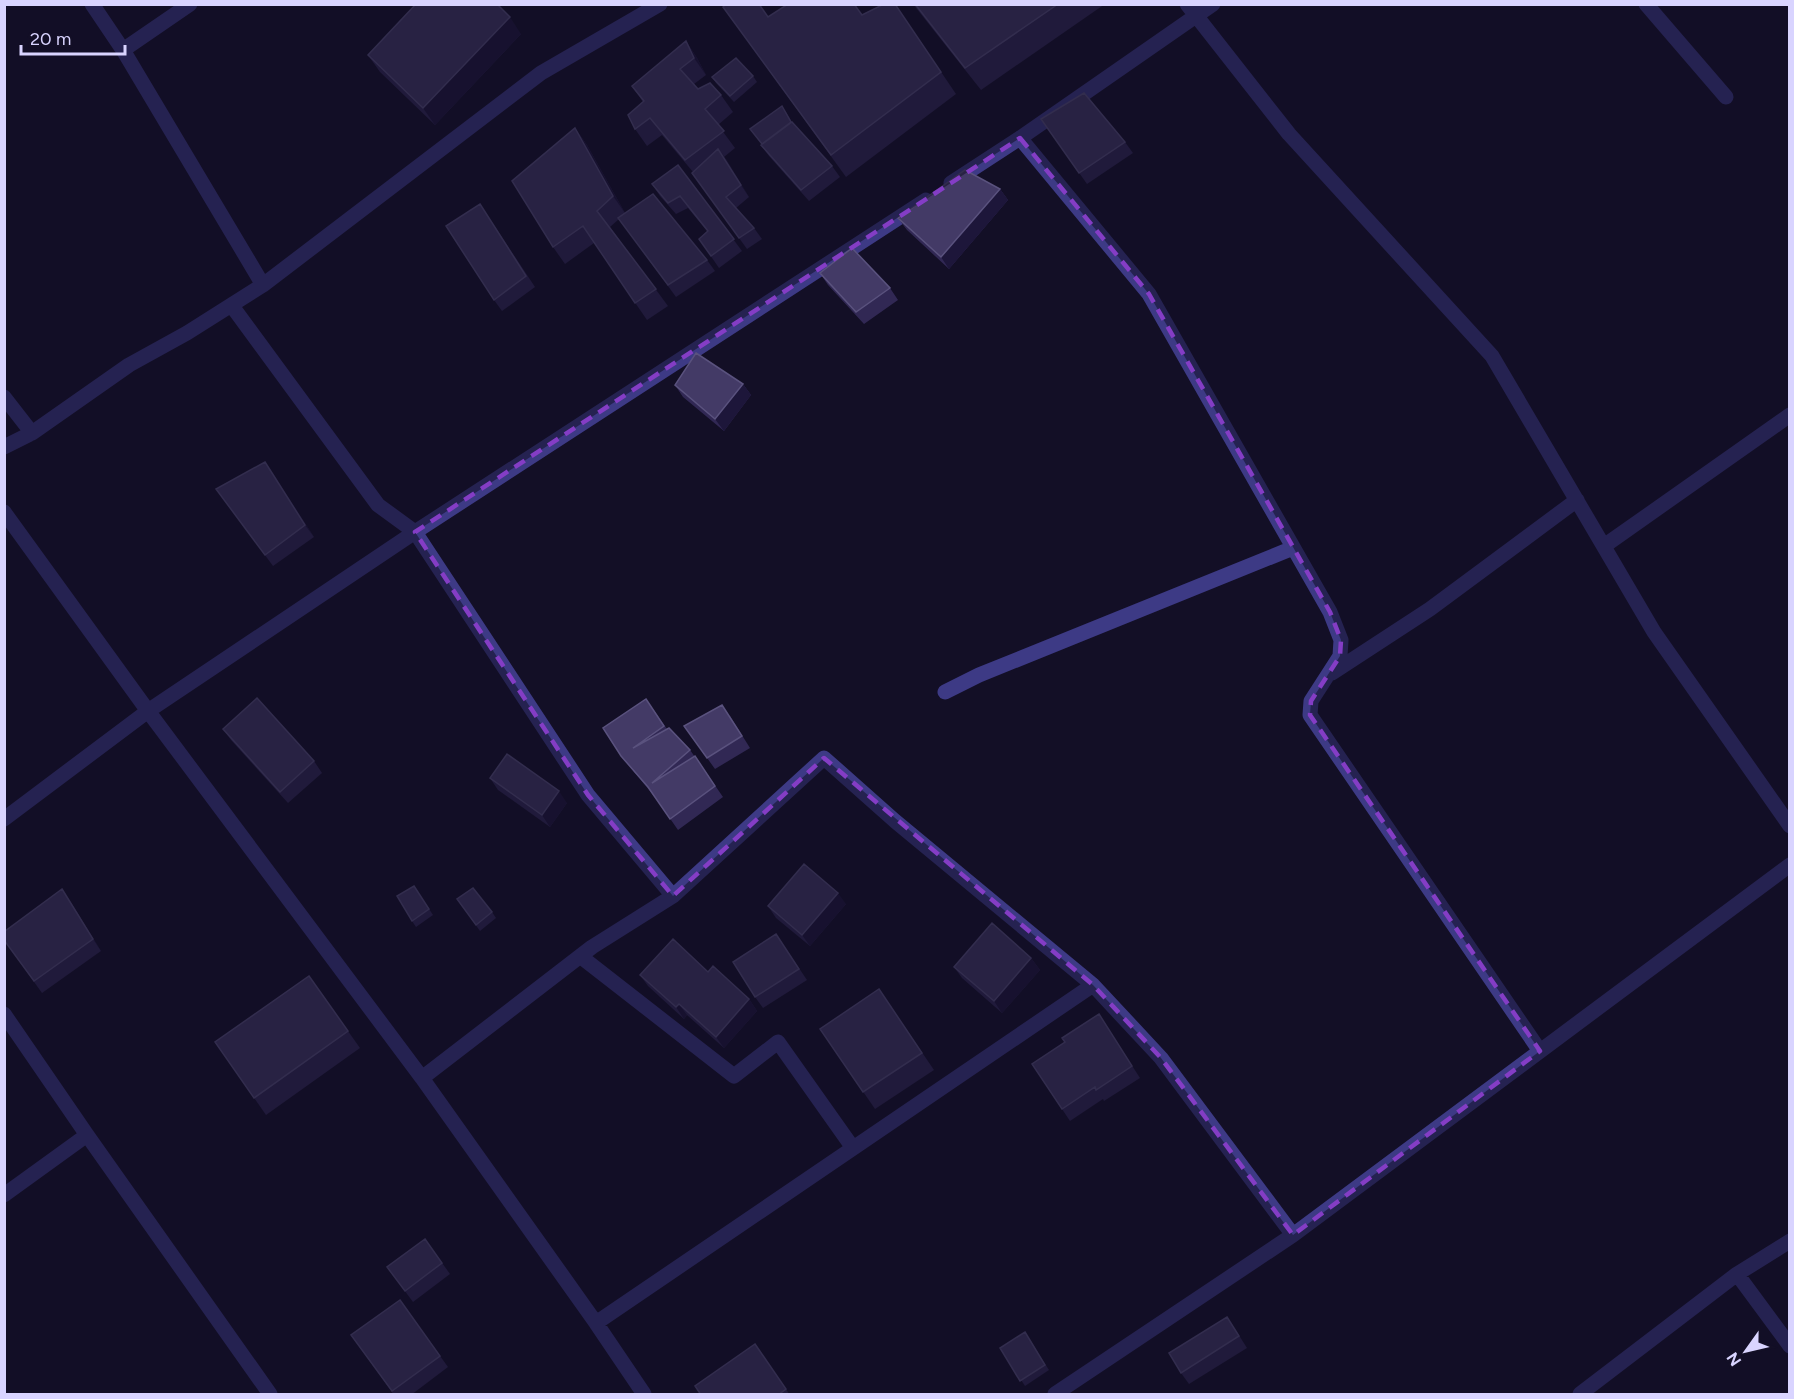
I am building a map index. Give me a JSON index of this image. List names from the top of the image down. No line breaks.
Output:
{"scale_bar":"20 m","north":"bottom left"}
